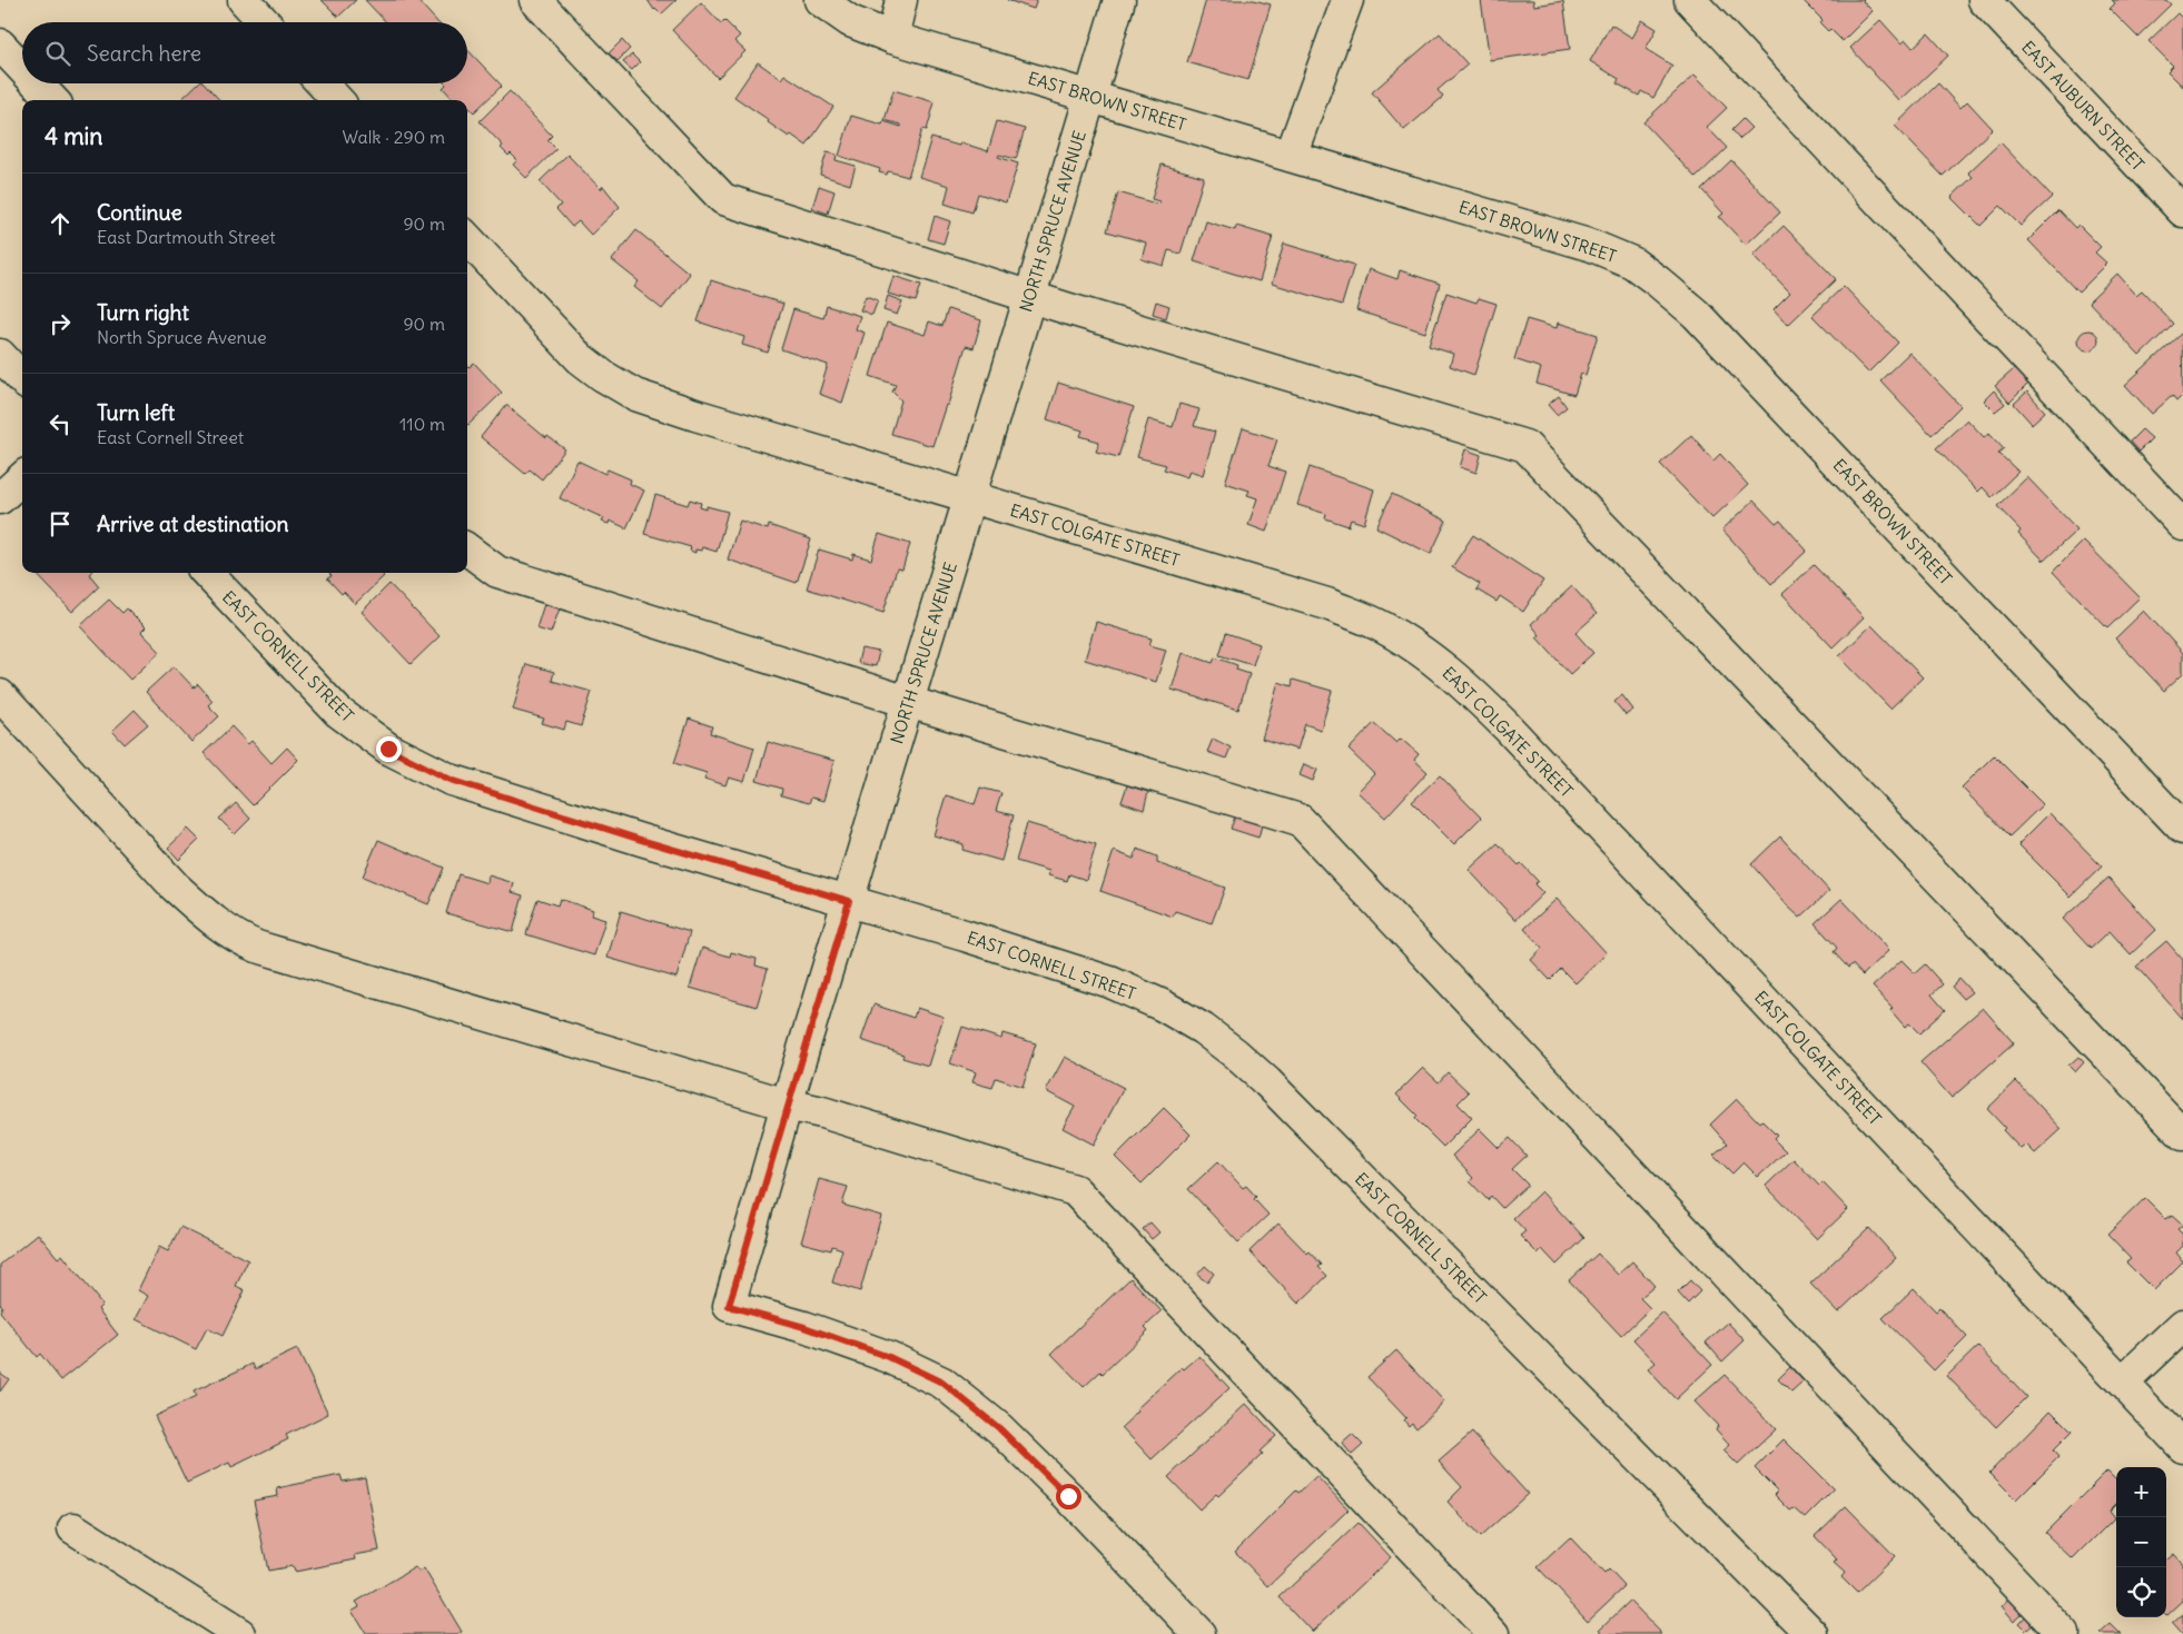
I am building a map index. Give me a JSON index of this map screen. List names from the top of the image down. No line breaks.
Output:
{"streets":{"street":["EAST BROWN STREET","EAST AUBURN STREET","NORTH SPRUCE AVENUE","EAST COLGATE STREET","EAST CORNELL STREET"]},"crossings":[["EAST BROWN STREET","NORTH SPRUCE AVENUE"],["NORTH SPRUCE AVENUE","EAST COLGATE STREET"],["NORTH SPRUCE AVENUE","EAST CORNELL STREET"]],"page":{"search":"Search here","heading":["4 min","Walk · 290 m"],"list":[["Continue","East Dartmouth Street","90 m"],["Turn right","North Spruce Avenue","90 m"],["Turn left","East Cornell Street","110 m"],"Arrive at destination"],"map_buttons":["+","−"]}}
